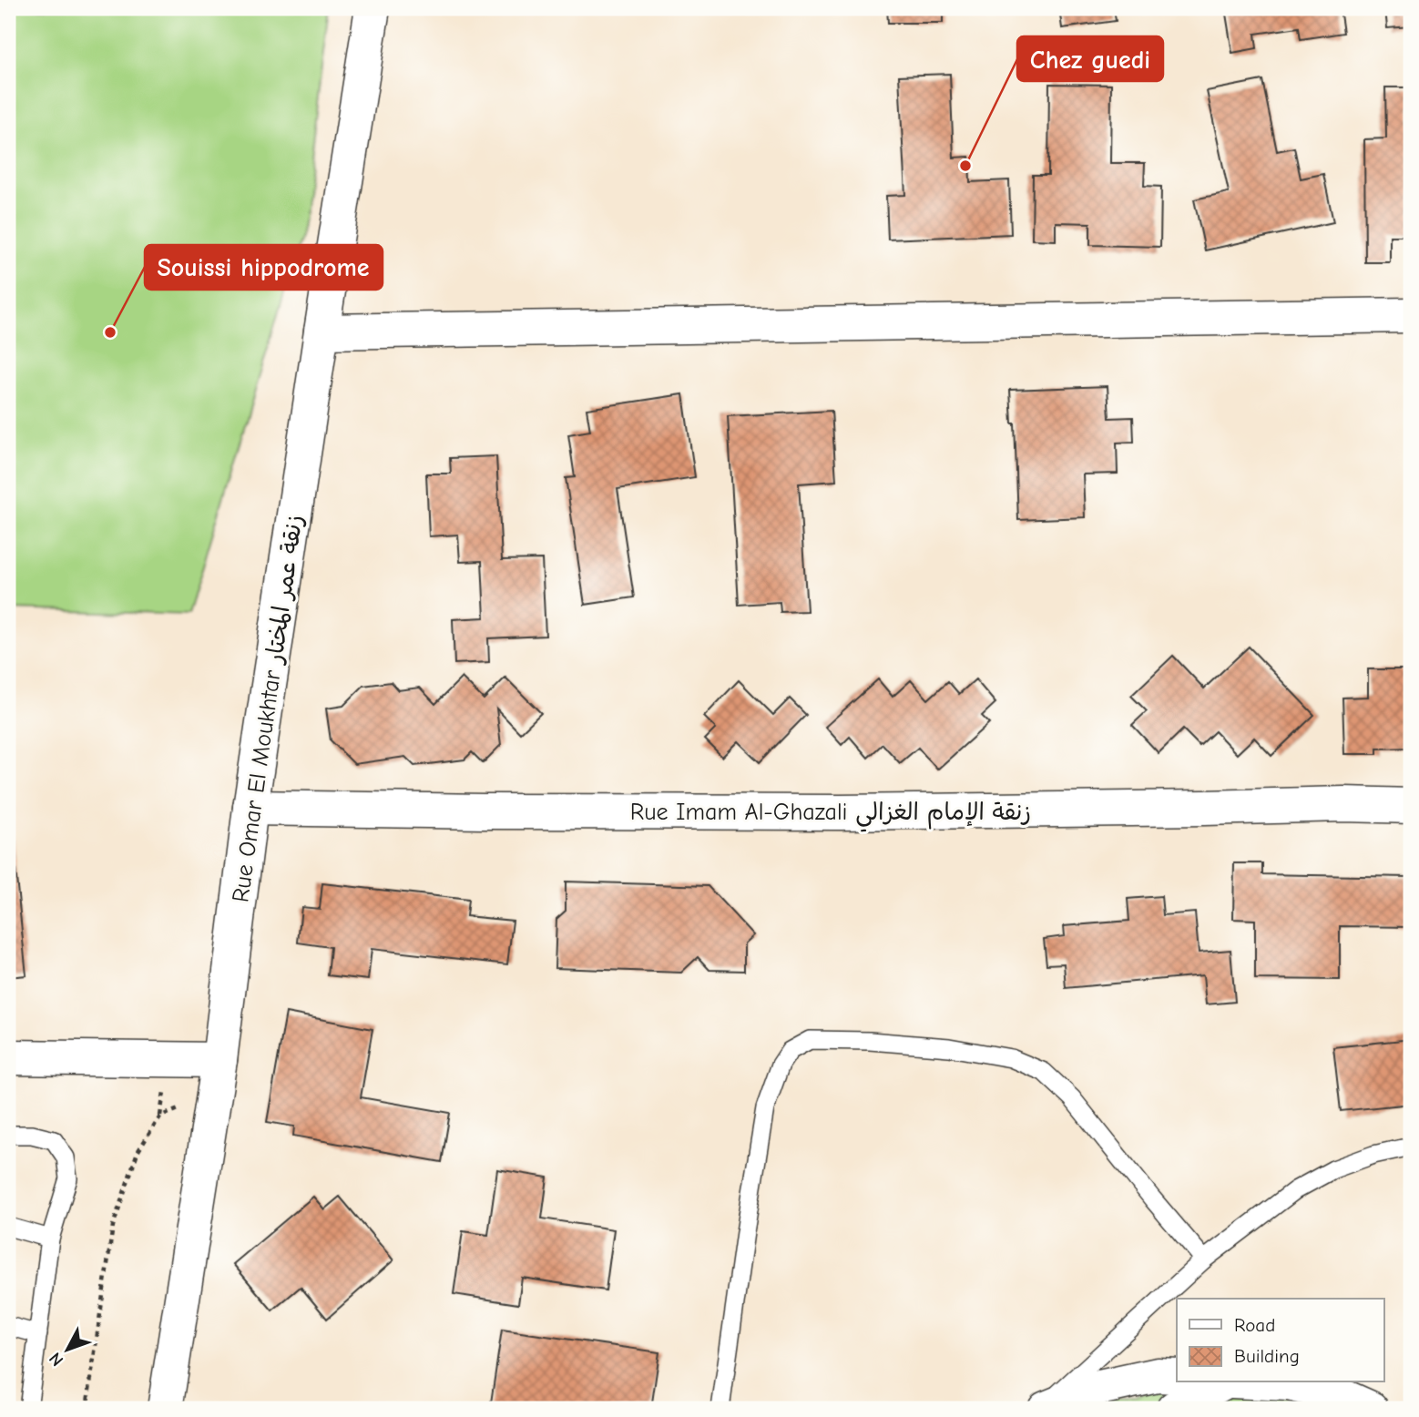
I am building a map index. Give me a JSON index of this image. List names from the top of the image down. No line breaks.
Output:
{"streets":{"street":["Rue Omar El Moukhtar زنقة عمر المختار","Rue Imam Al-Ghazali زنقة الإمام الغزالي"]},"crossings":[["Rue Omar El Moukhtar زنقة عمر المختار","Rue Imam Al-Ghazali زنقة الإمام الغزالي"]],"places":["Chez guedi","Souissi hippodrome"],"legend":["Road","Building"],"north":"bottom left"}
